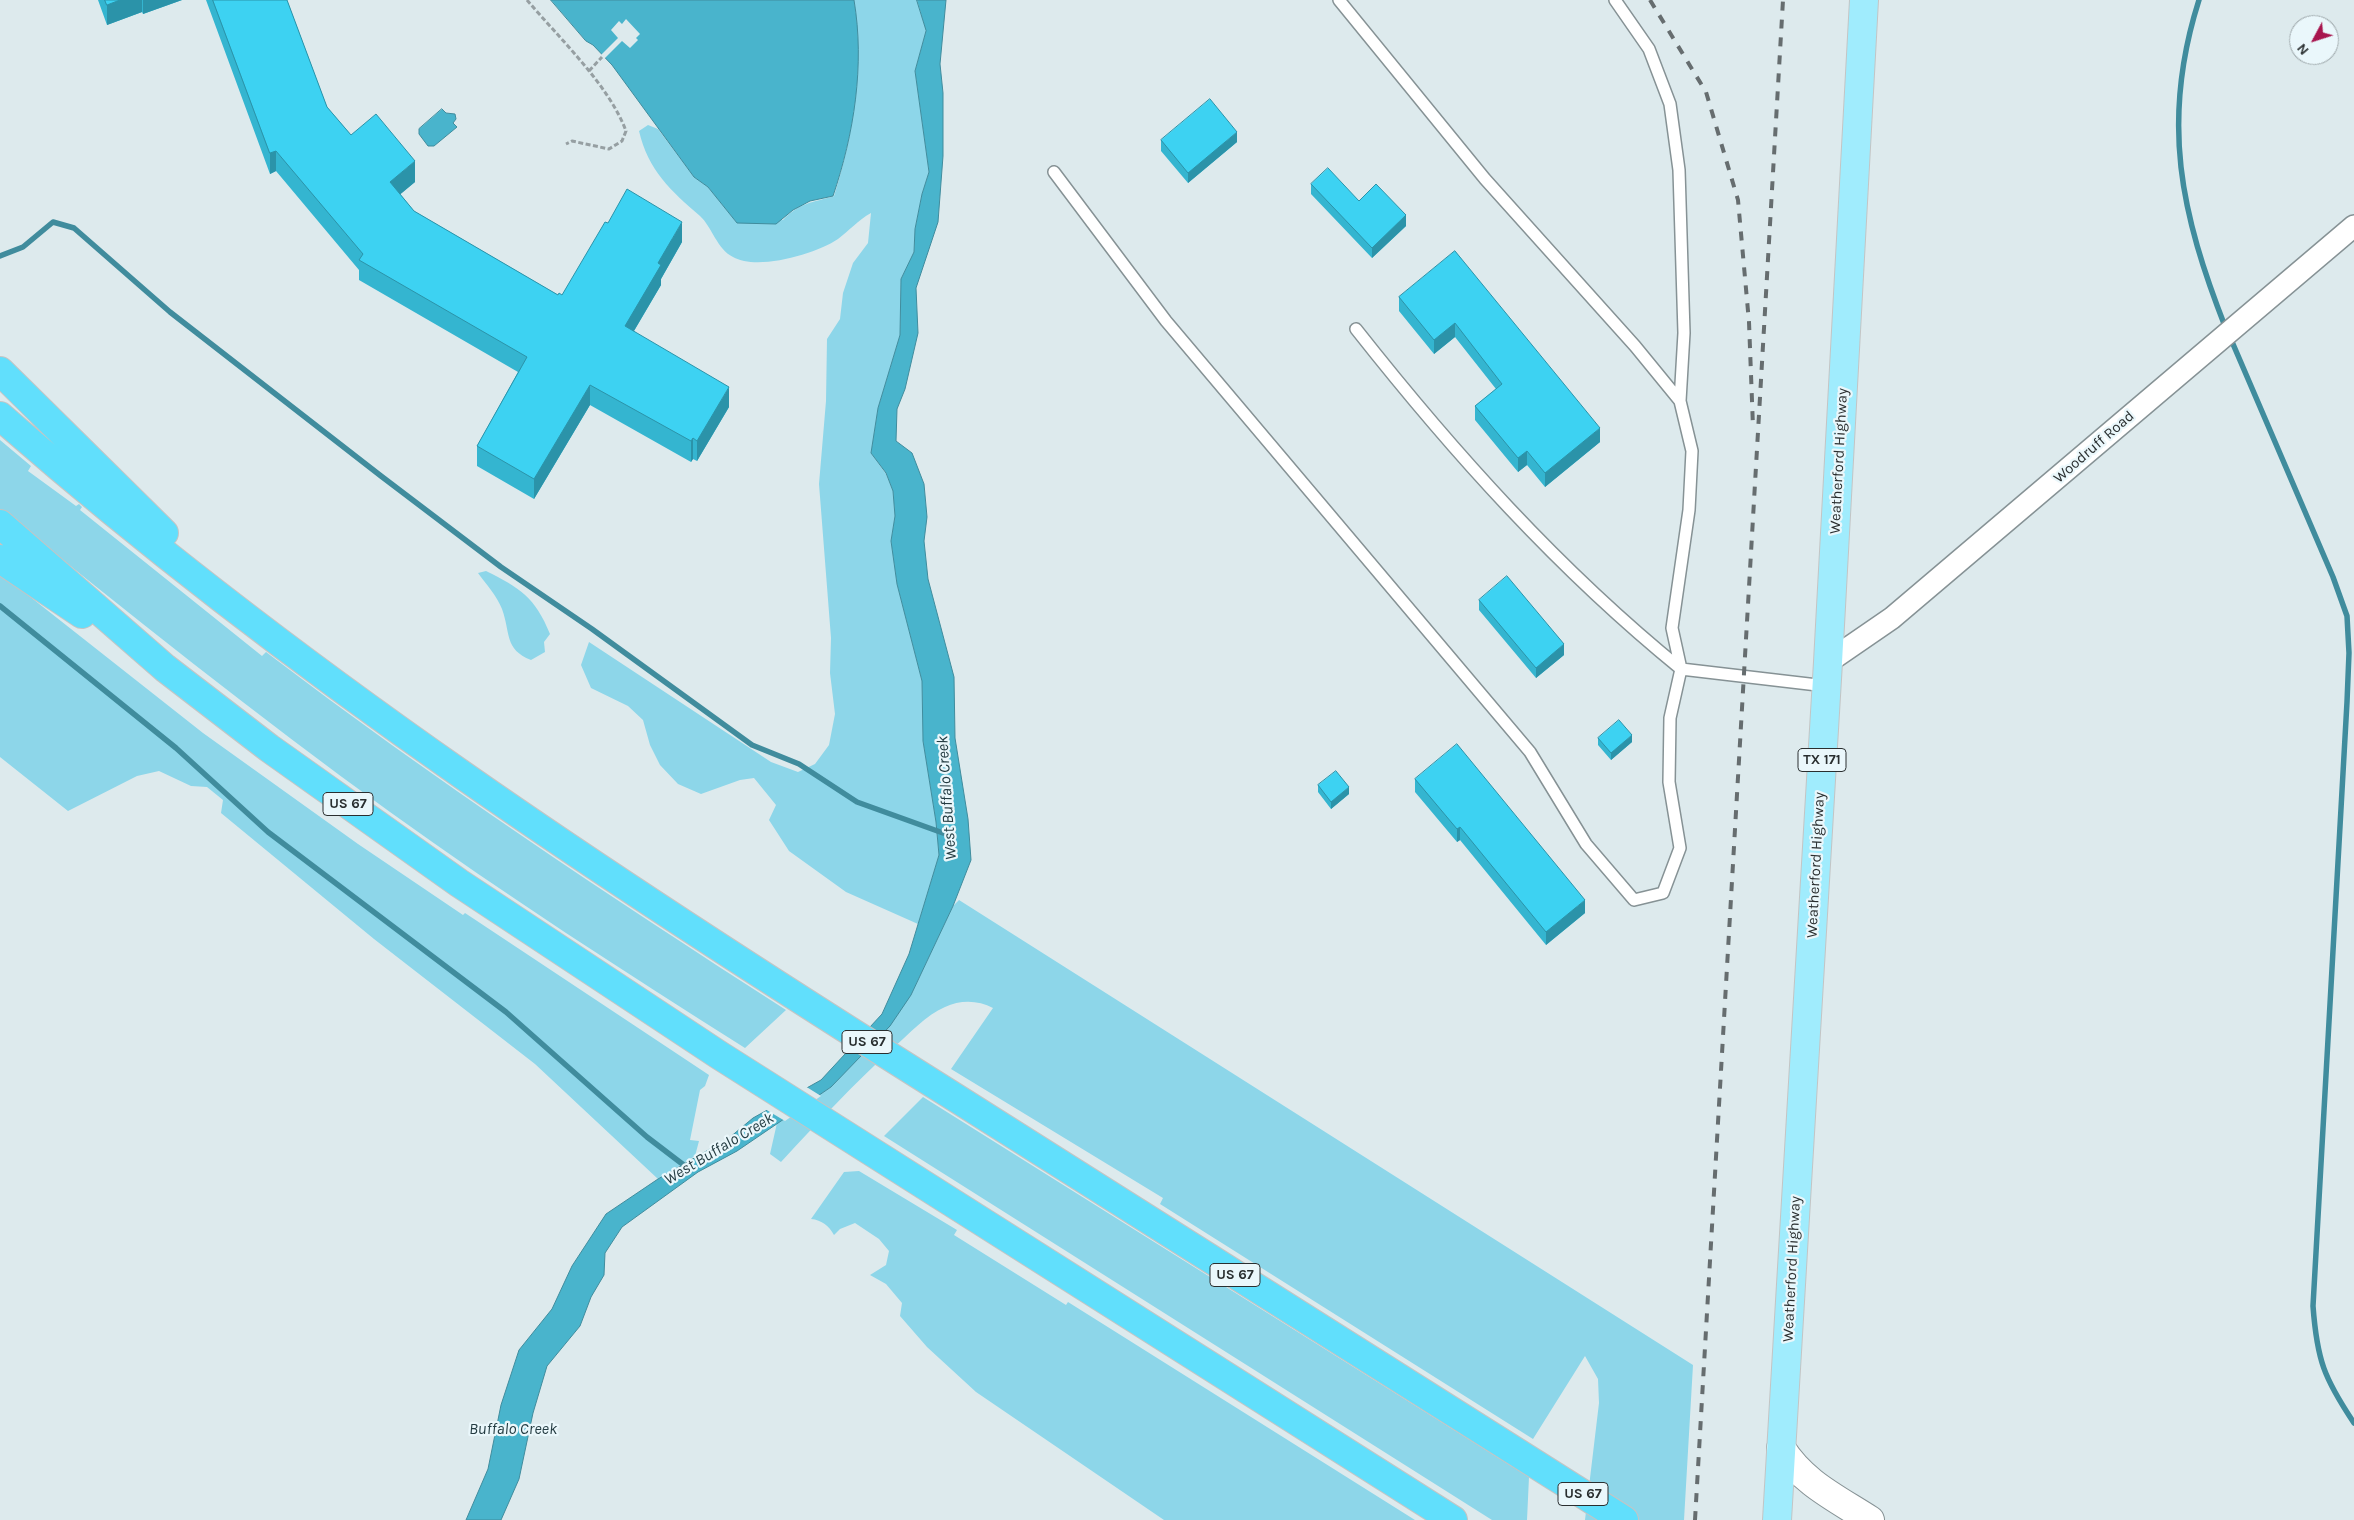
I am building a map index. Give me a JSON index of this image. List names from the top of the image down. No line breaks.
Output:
{"streets":{"highway":["US 67"],"main road":["Weatherford Highway","TX 171"],"street":["Woodruff Road"]},"crossings":[["Woodruff Road","Weatherford Highway"]],"water":["West Buffalo Creek","Buffalo Creek"],"north":"bottom left"}
